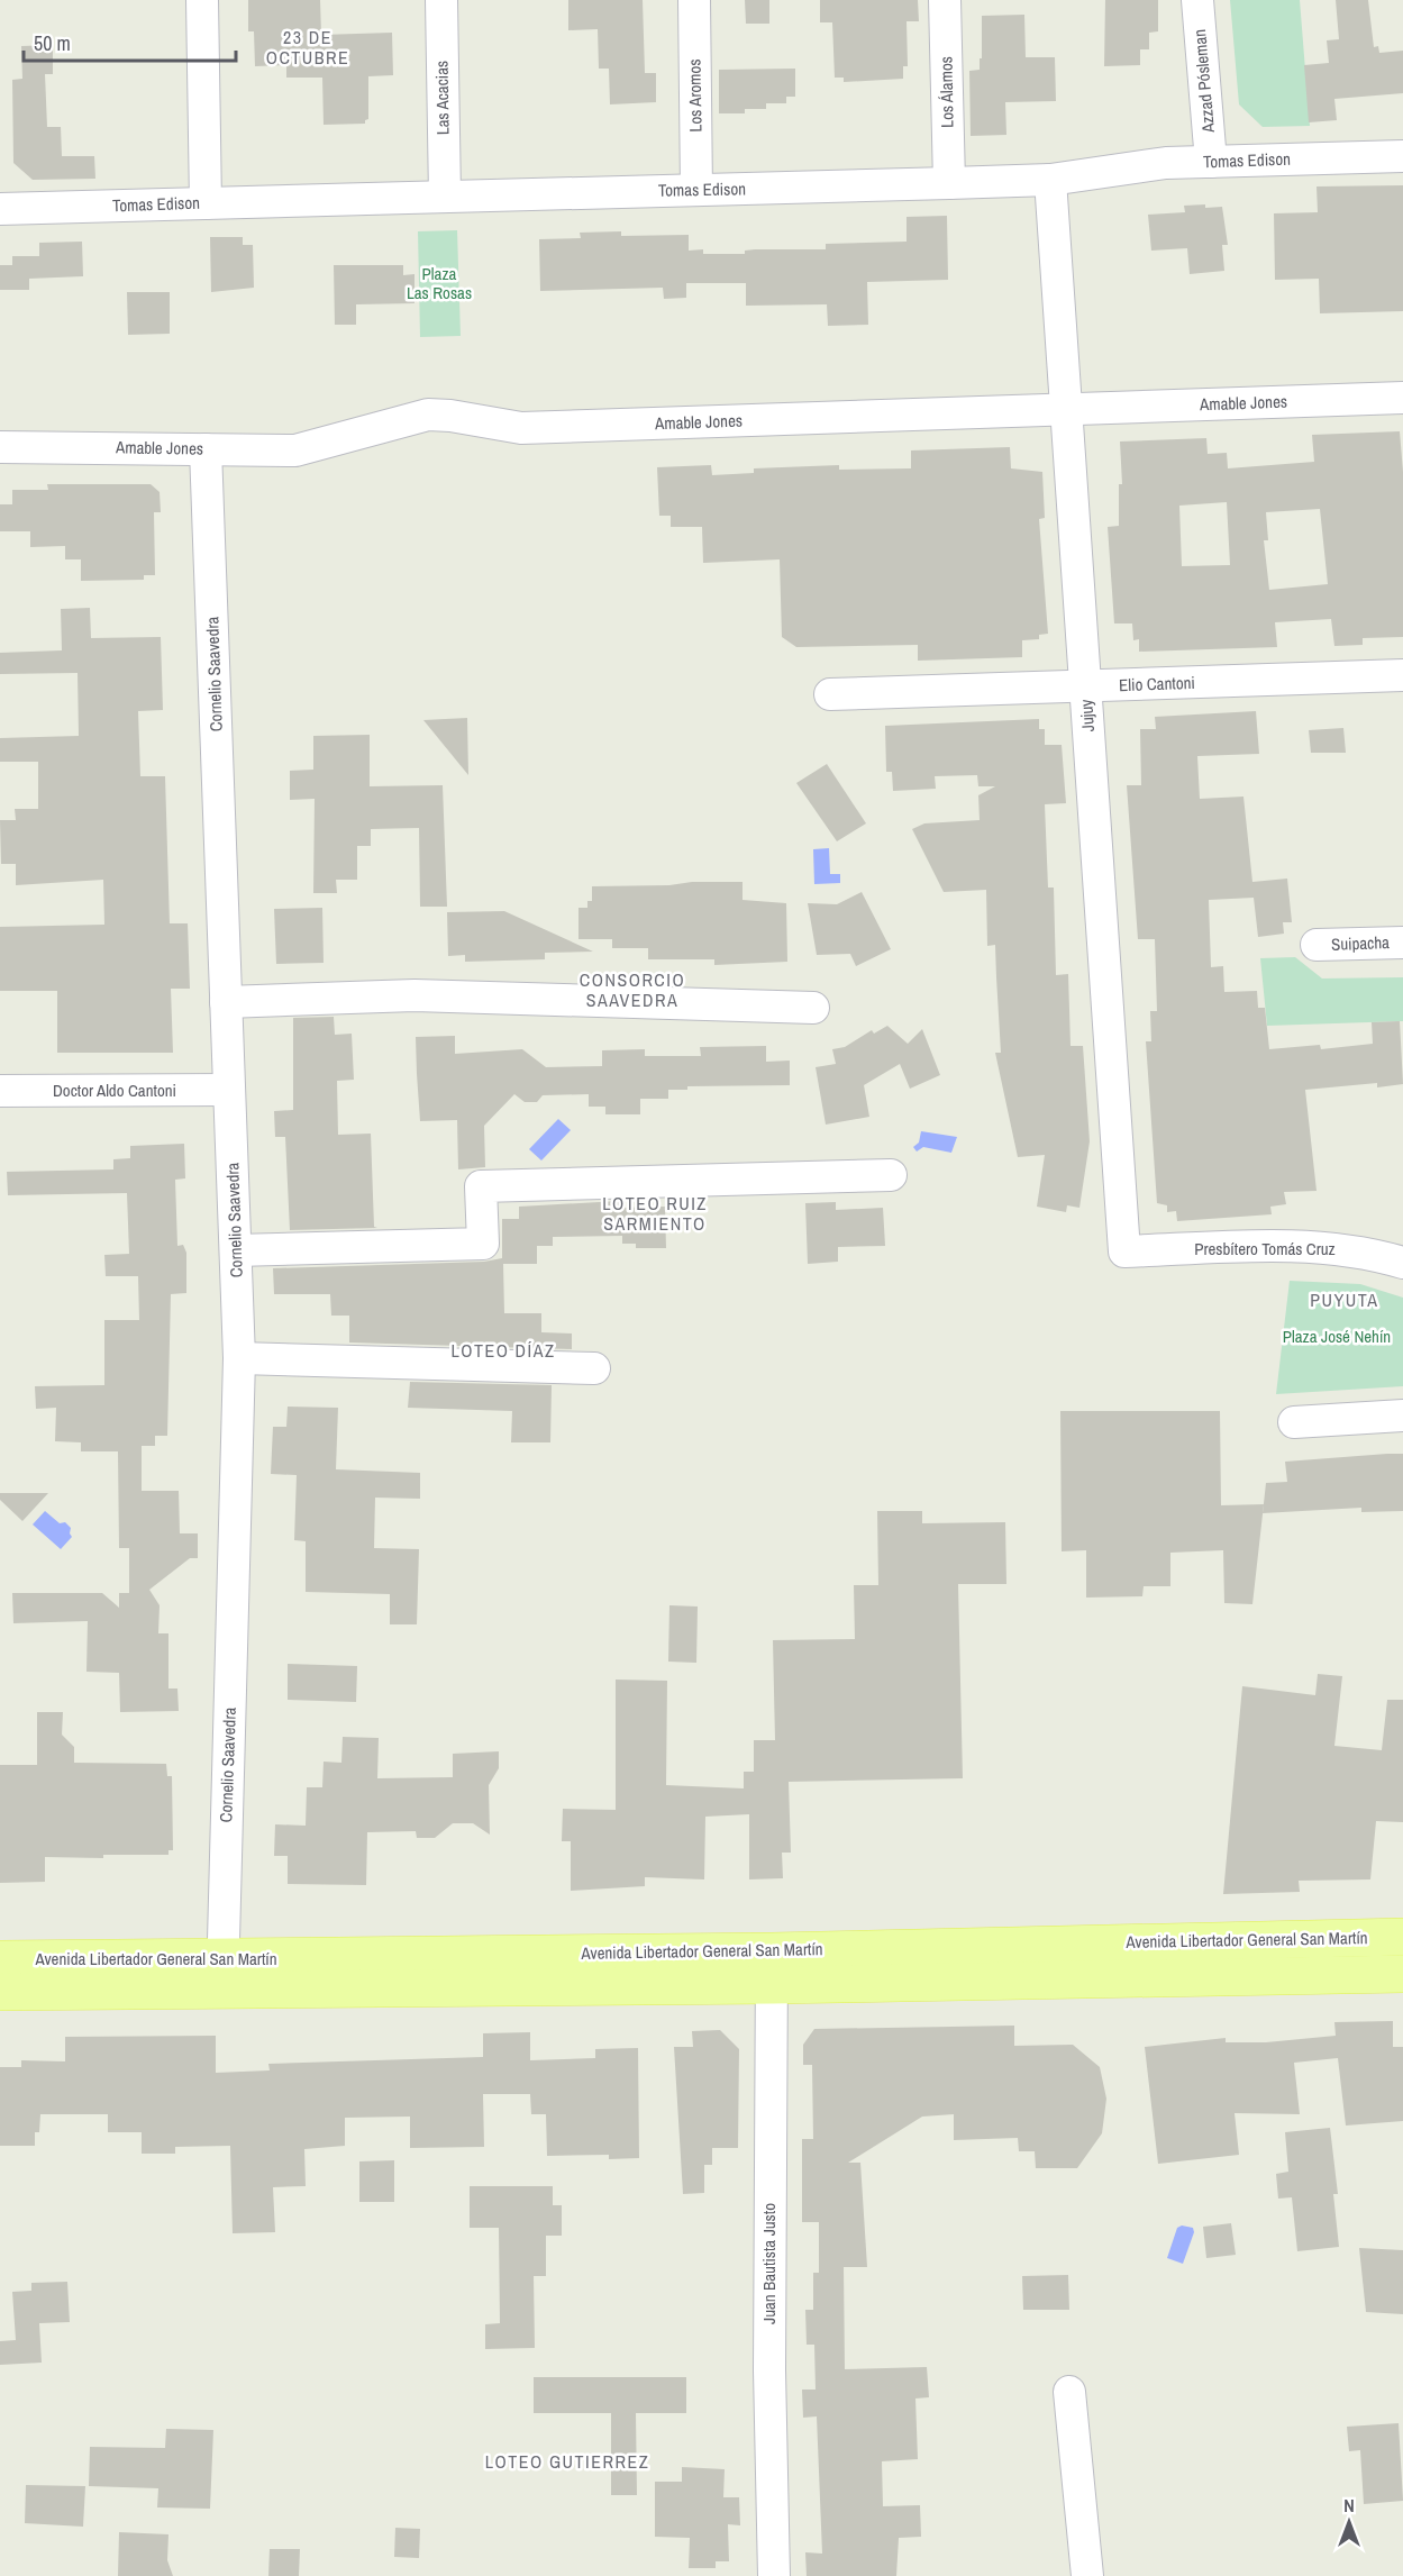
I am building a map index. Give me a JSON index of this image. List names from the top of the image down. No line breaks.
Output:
{"streets":{"main road":["Avenida Libertador General San Martín"],"street":["Azzad Pósleman","Los Álamos","Los Aromos","Las Acacias","Tomas Edison","Amable Jones","Cornelio Saavedra","Elio Cantoni","Jujuy","Suipacha","Doctor Aldo Cantoni","Presbítero Tomás Cruz","Juan Bautista Justo"]},"crossings":[["Azzad Pósleman","Tomas Edison"],["Los Álamos","Tomas Edison"],["Los Aromos","Tomas Edison"],["Las Acacias","Tomas Edison"],["Tomas Edison","Jujuy"],["Amable Jones","Cornelio Saavedra"],["Amable Jones","Jujuy"],["Cornelio Saavedra","Doctor Aldo Cantoni"],["Cornelio Saavedra","Avenida Libertador General San Martín"],["Elio Cantoni","Jujuy"],["Jujuy","Presbítero Tomás Cruz"],["Avenida Libertador General San Martín","Juan Bautista Justo"]],"districts":["23 DE OCTUBRE","CONSORCIO SAAVEDRA","LOTEO RUIZ SARMIENTO","PUYUTA","LOTEO DÍAZ","LOTEO GUTIERREZ"],"parks":["Plaza Las Rosas","Plaza José Nehín"],"scale_bar":"50 m","north":"top"}
